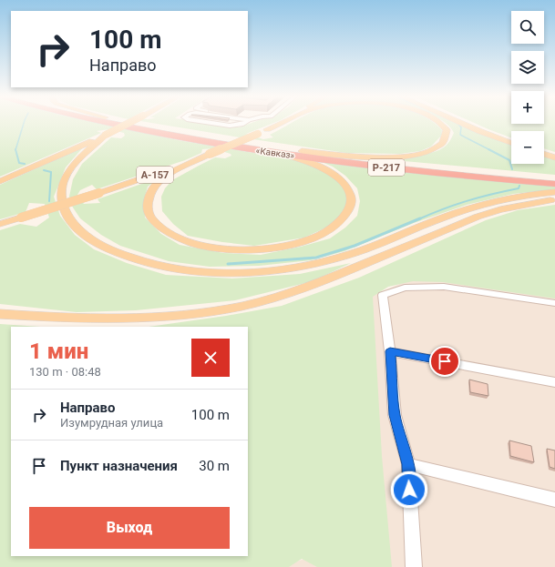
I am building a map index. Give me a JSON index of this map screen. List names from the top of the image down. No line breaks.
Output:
{"streets":{"highway":["«Кавказ»","Р-217"],"main road":["А-157"]},"page":{"map_buttons":["+","−"],"turn":["100 m","Направо"],"heading":["1 мин","130 m · 08:48"],"list":[{"name":"Направо","note":"Изумрудная улица","value":"100 m"},{"name":"Пункт назначения","value":"30 m"}],"buttons":"Выход"}}
